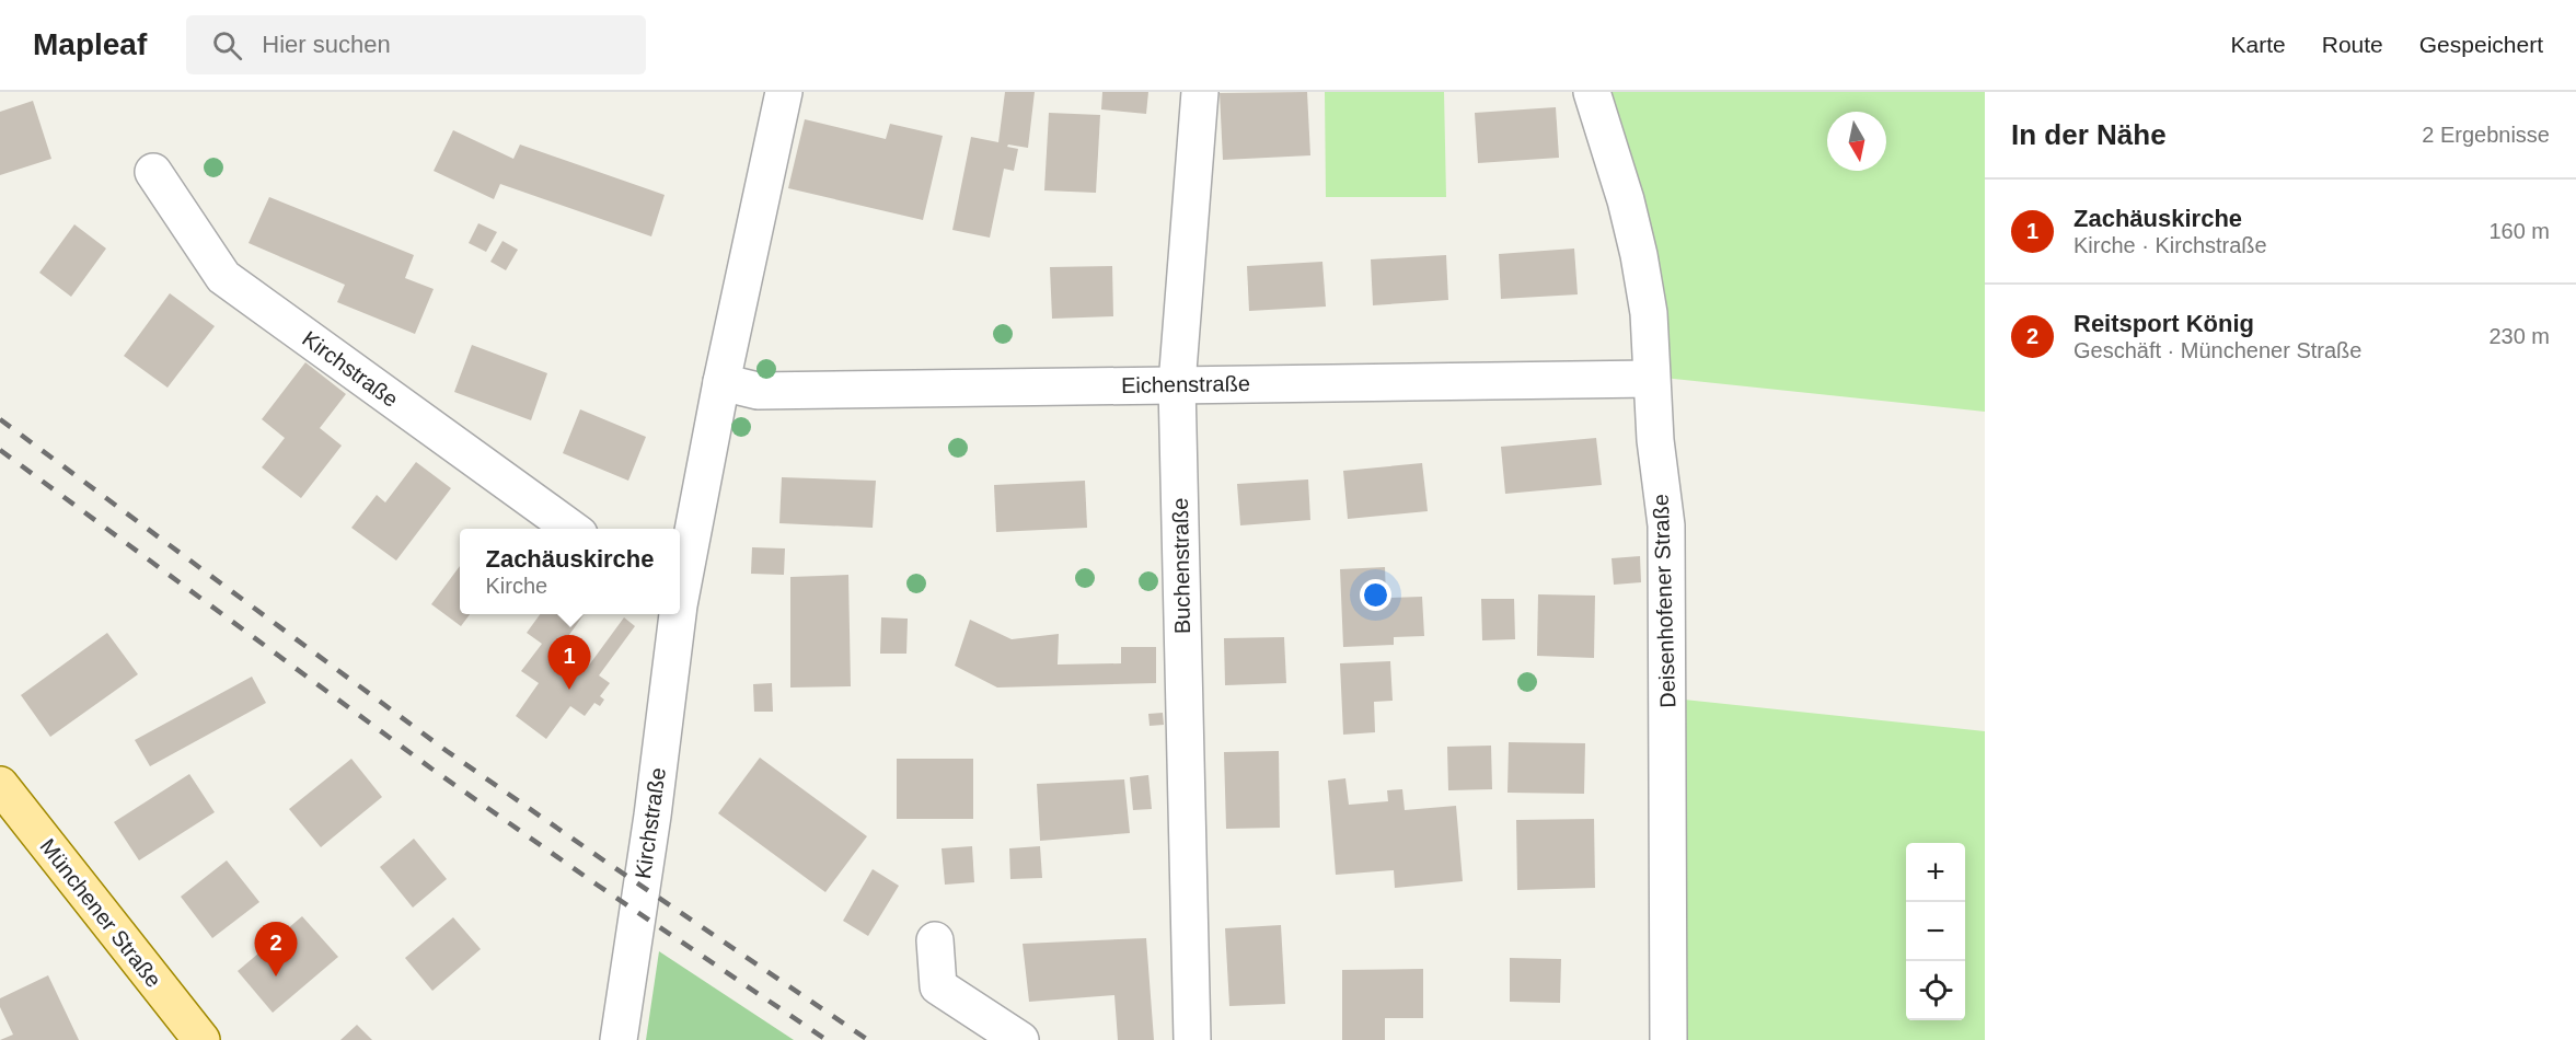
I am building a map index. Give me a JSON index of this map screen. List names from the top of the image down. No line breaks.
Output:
{"streets":{"main road":["Münchener Straße"],"street":["Kirchstraße","Eichenstraße","Buchenstraße","Deisenhofener Straße"]},"crossings":[["Kirchstraße","Eichenstraße"],["Eichenstraße","Buchenstraße"],["Eichenstraße","Deisenhofener Straße"]],"north":"bottom","page":{"header":"Mapleaf","search":"Hier suchen","nav":["Karte","Route","Gespeichert"],"heading":["In der Nähe","2 Ergebnisse"],"list":[{"mark":"1","name":"Zachäuskirche","note":"Kirche · Kirchstraße","value":"160 m"},{"mark":"2","name":"Reitsport König","note":"Geschäft · Münchener Straße","value":"230 m"}],"popup":["Zachäuskirche","Kirche"],"pins":["1","2"],"map_buttons":["+","−"]}}
